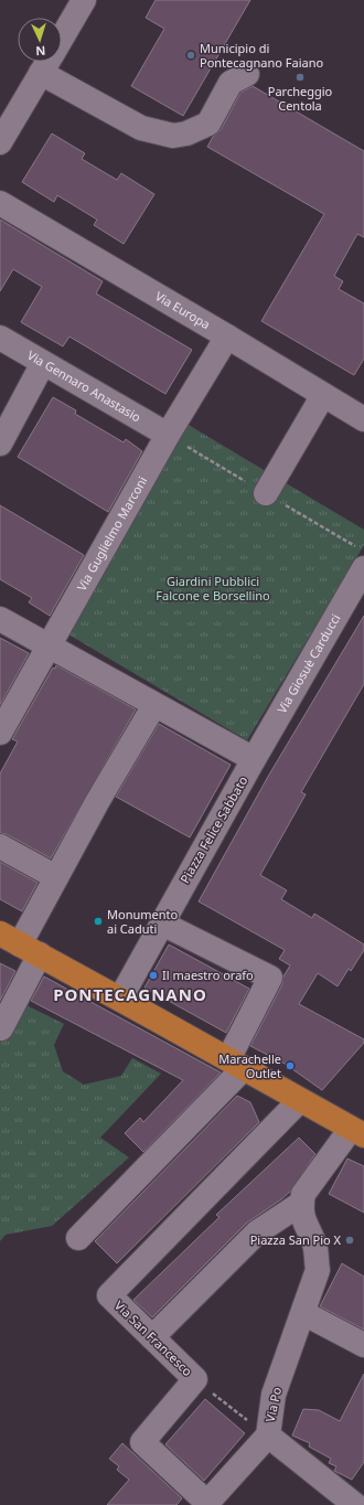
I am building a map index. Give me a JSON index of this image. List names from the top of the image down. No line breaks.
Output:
{"streets":{"street":["Via Europa","Via Gennaro Anastasio","Via Guglielmo Marconi","Via Giosuè Carducci","Piazza Felice Sabbato","Via San Francesco","Via Po"]},"crossings":[["Via Europa","Via Guglielmo Marconi"],["Via Gennaro Anastasio","Via Guglielmo Marconi"],["Via Giosuè Carducci","Piazza Felice Sabbato"],["Via San Francesco","Via Po"]],"districts":["PONTECAGNANO"],"parks":["Giardini Pubblici Falcone e Borsellino"],"places":["Municipio di Pontecagnano Faiano","Parcheggio Centola","Monumento ai Caduti","Il maestro orafo","Marachelle Outlet","Piazza San Pio X"],"north":"bottom"}
